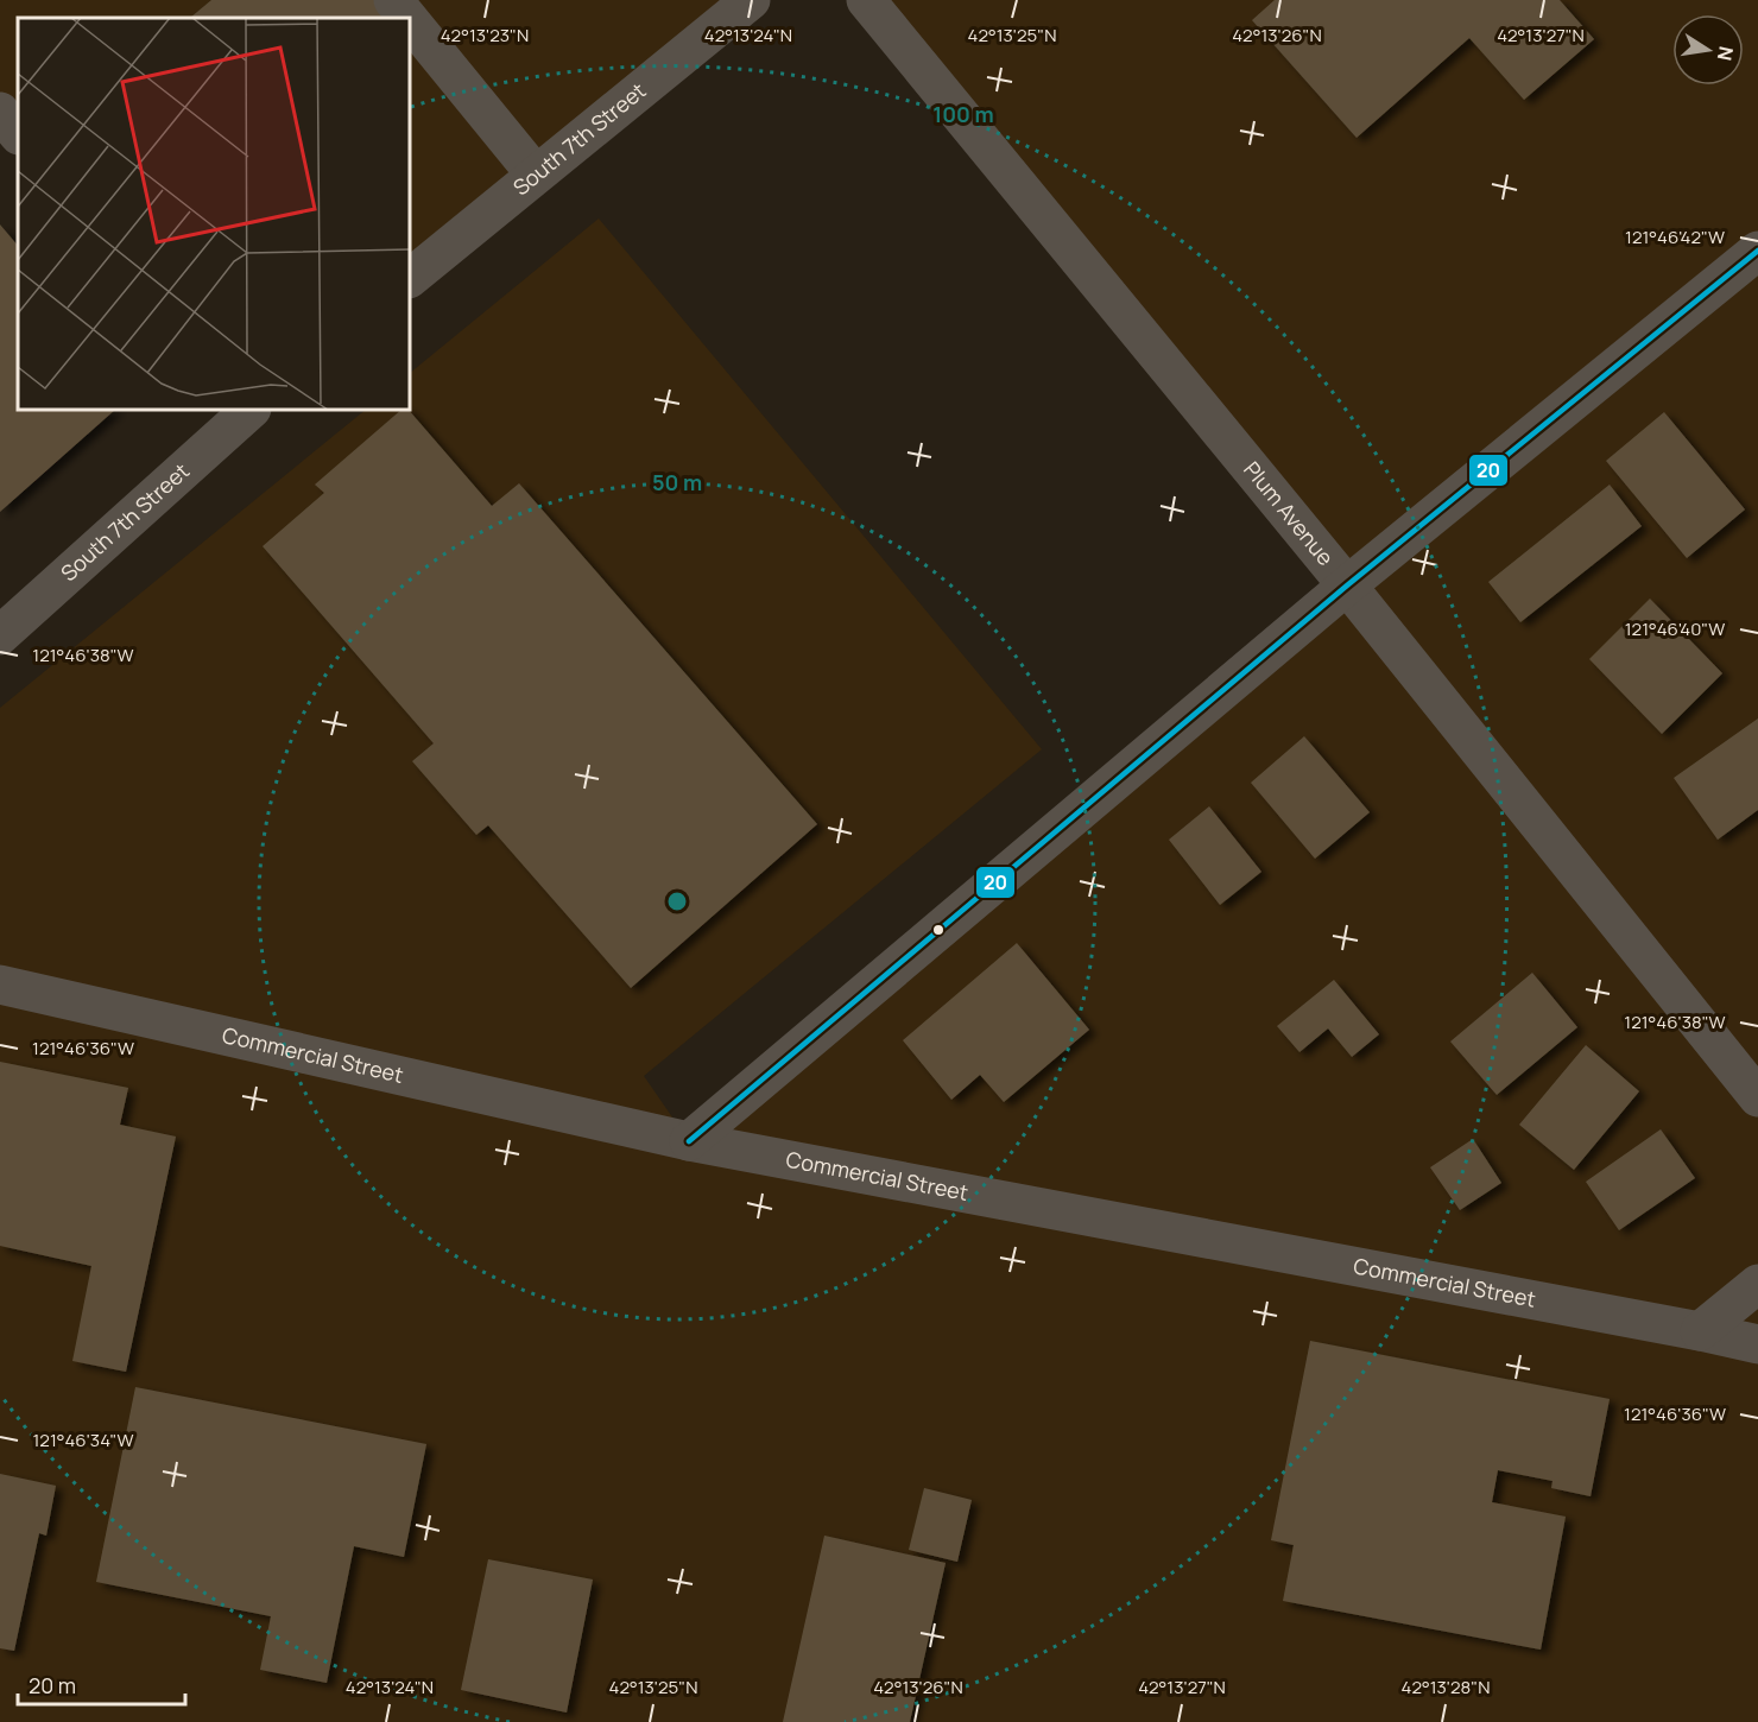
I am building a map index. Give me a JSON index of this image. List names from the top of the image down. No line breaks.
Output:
{"streets":{"street":["South 7th Street","Plum Avenue","Commercial Street"]},"lines":["transit line 20"],"scale_bar":"20 m","north":"right","coordinates":["42°13'23\"N","42°13'24\"N","42°13'25\"N","42°13'26\"N","42°13'27\"N","121°46'42\"W","121°46'40\"W","121°46'38\"W","121°46'36\"W","121°46'34\"W","42°13'28\"N"],"rings":["100 m","50 m"]}
